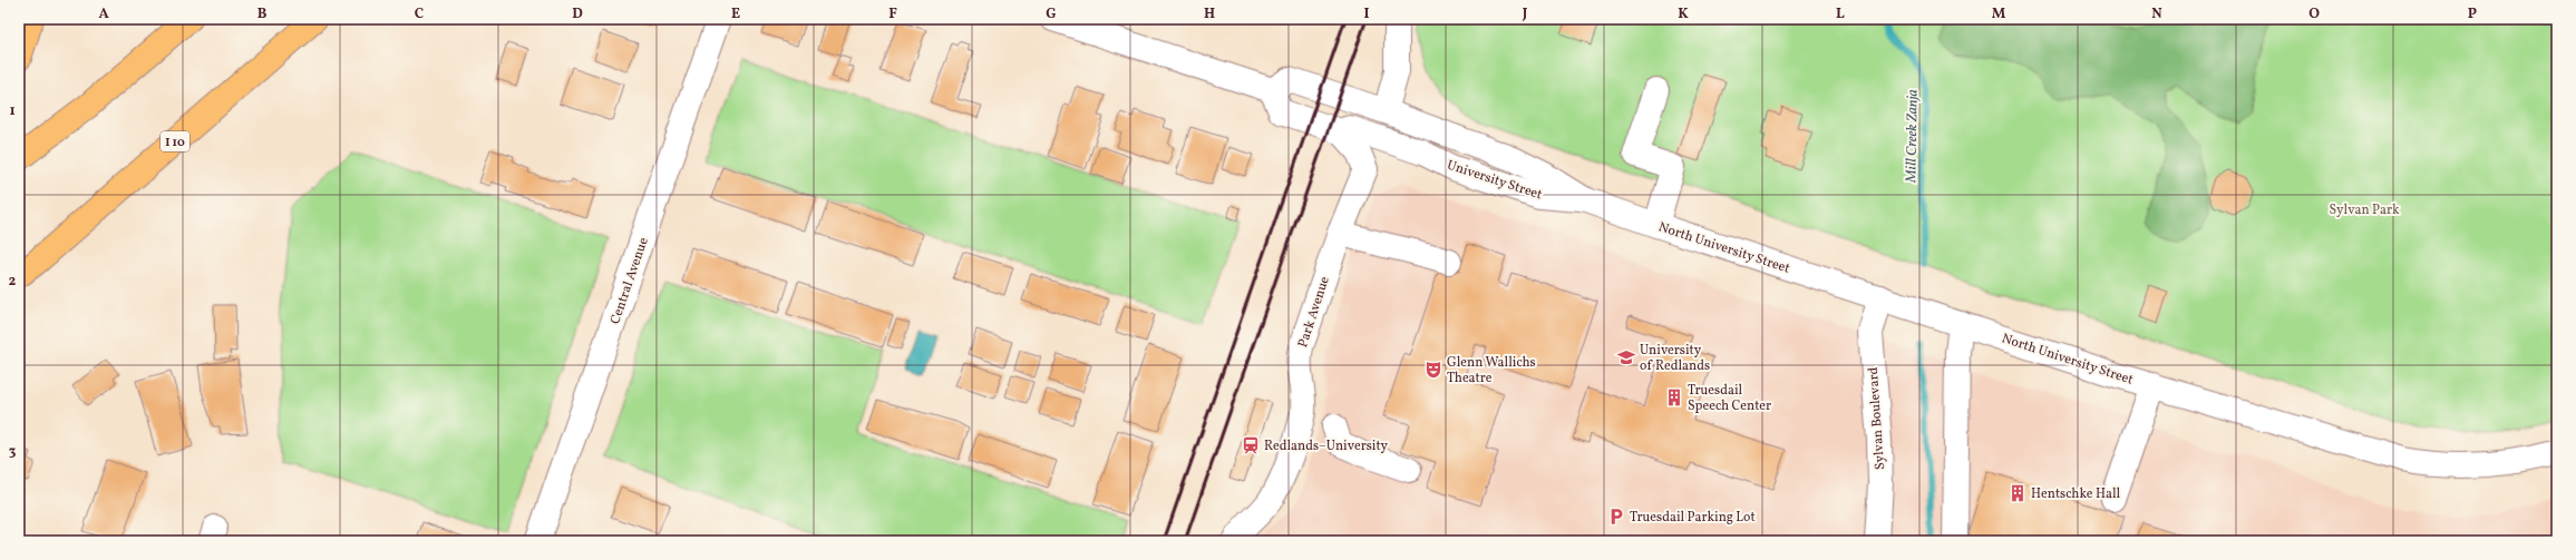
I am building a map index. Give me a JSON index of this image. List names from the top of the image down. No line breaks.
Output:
{"streets":{"main road":["I 10"],"street":["University Street","North University Street","Central Avenue","Park Avenue","Sylvan Boulevard"]},"crossings":[["University Street","North University Street"],["University Street","Park Avenue"],["North University Street","Sylvan Boulevard"]],"water":["Mill Creek Zanja"],"parks":["Sylvan Park"],"places":{"school or university":["University of Redlands"],"theatre":["Glenn Wallichs Theatre"],"building":["Truesdail Speech Center","Hentschke Hall"],"station":["Redlands–University"],"parking":["Truesdail Parking Lot"]},"grid":{"columns":["A","B","C","D","E","F","G","H","I","J","K","L","M","N","O","P"],"rows":["1","2","3"]}}
